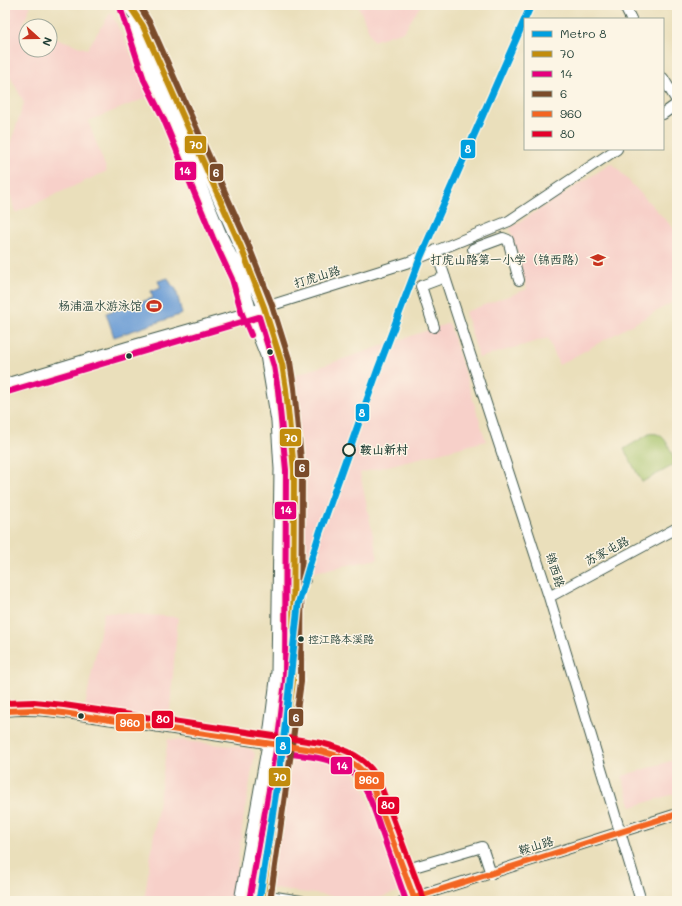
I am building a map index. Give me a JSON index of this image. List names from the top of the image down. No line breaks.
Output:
{"streets":{"street":["打虎山路","苏家屯路","锦西路","鞍山路"]},"crossings":[["打虎山路","锦西路"],["苏家屯路","锦西路"],["锦西路","鞍山路"]],"places":{"school or university":["打虎山路第一小学（锦西路）"],"sports":["杨浦温水游泳馆"],"other":["鞍山新村","控江路本溪路"]},"lines":["metro line 8","transit line 70","transit line 6","transit line 14","transit line 80","transit line 960"],"legend":["Metro 8","70","14","6","960","80"],"north":"right"}
